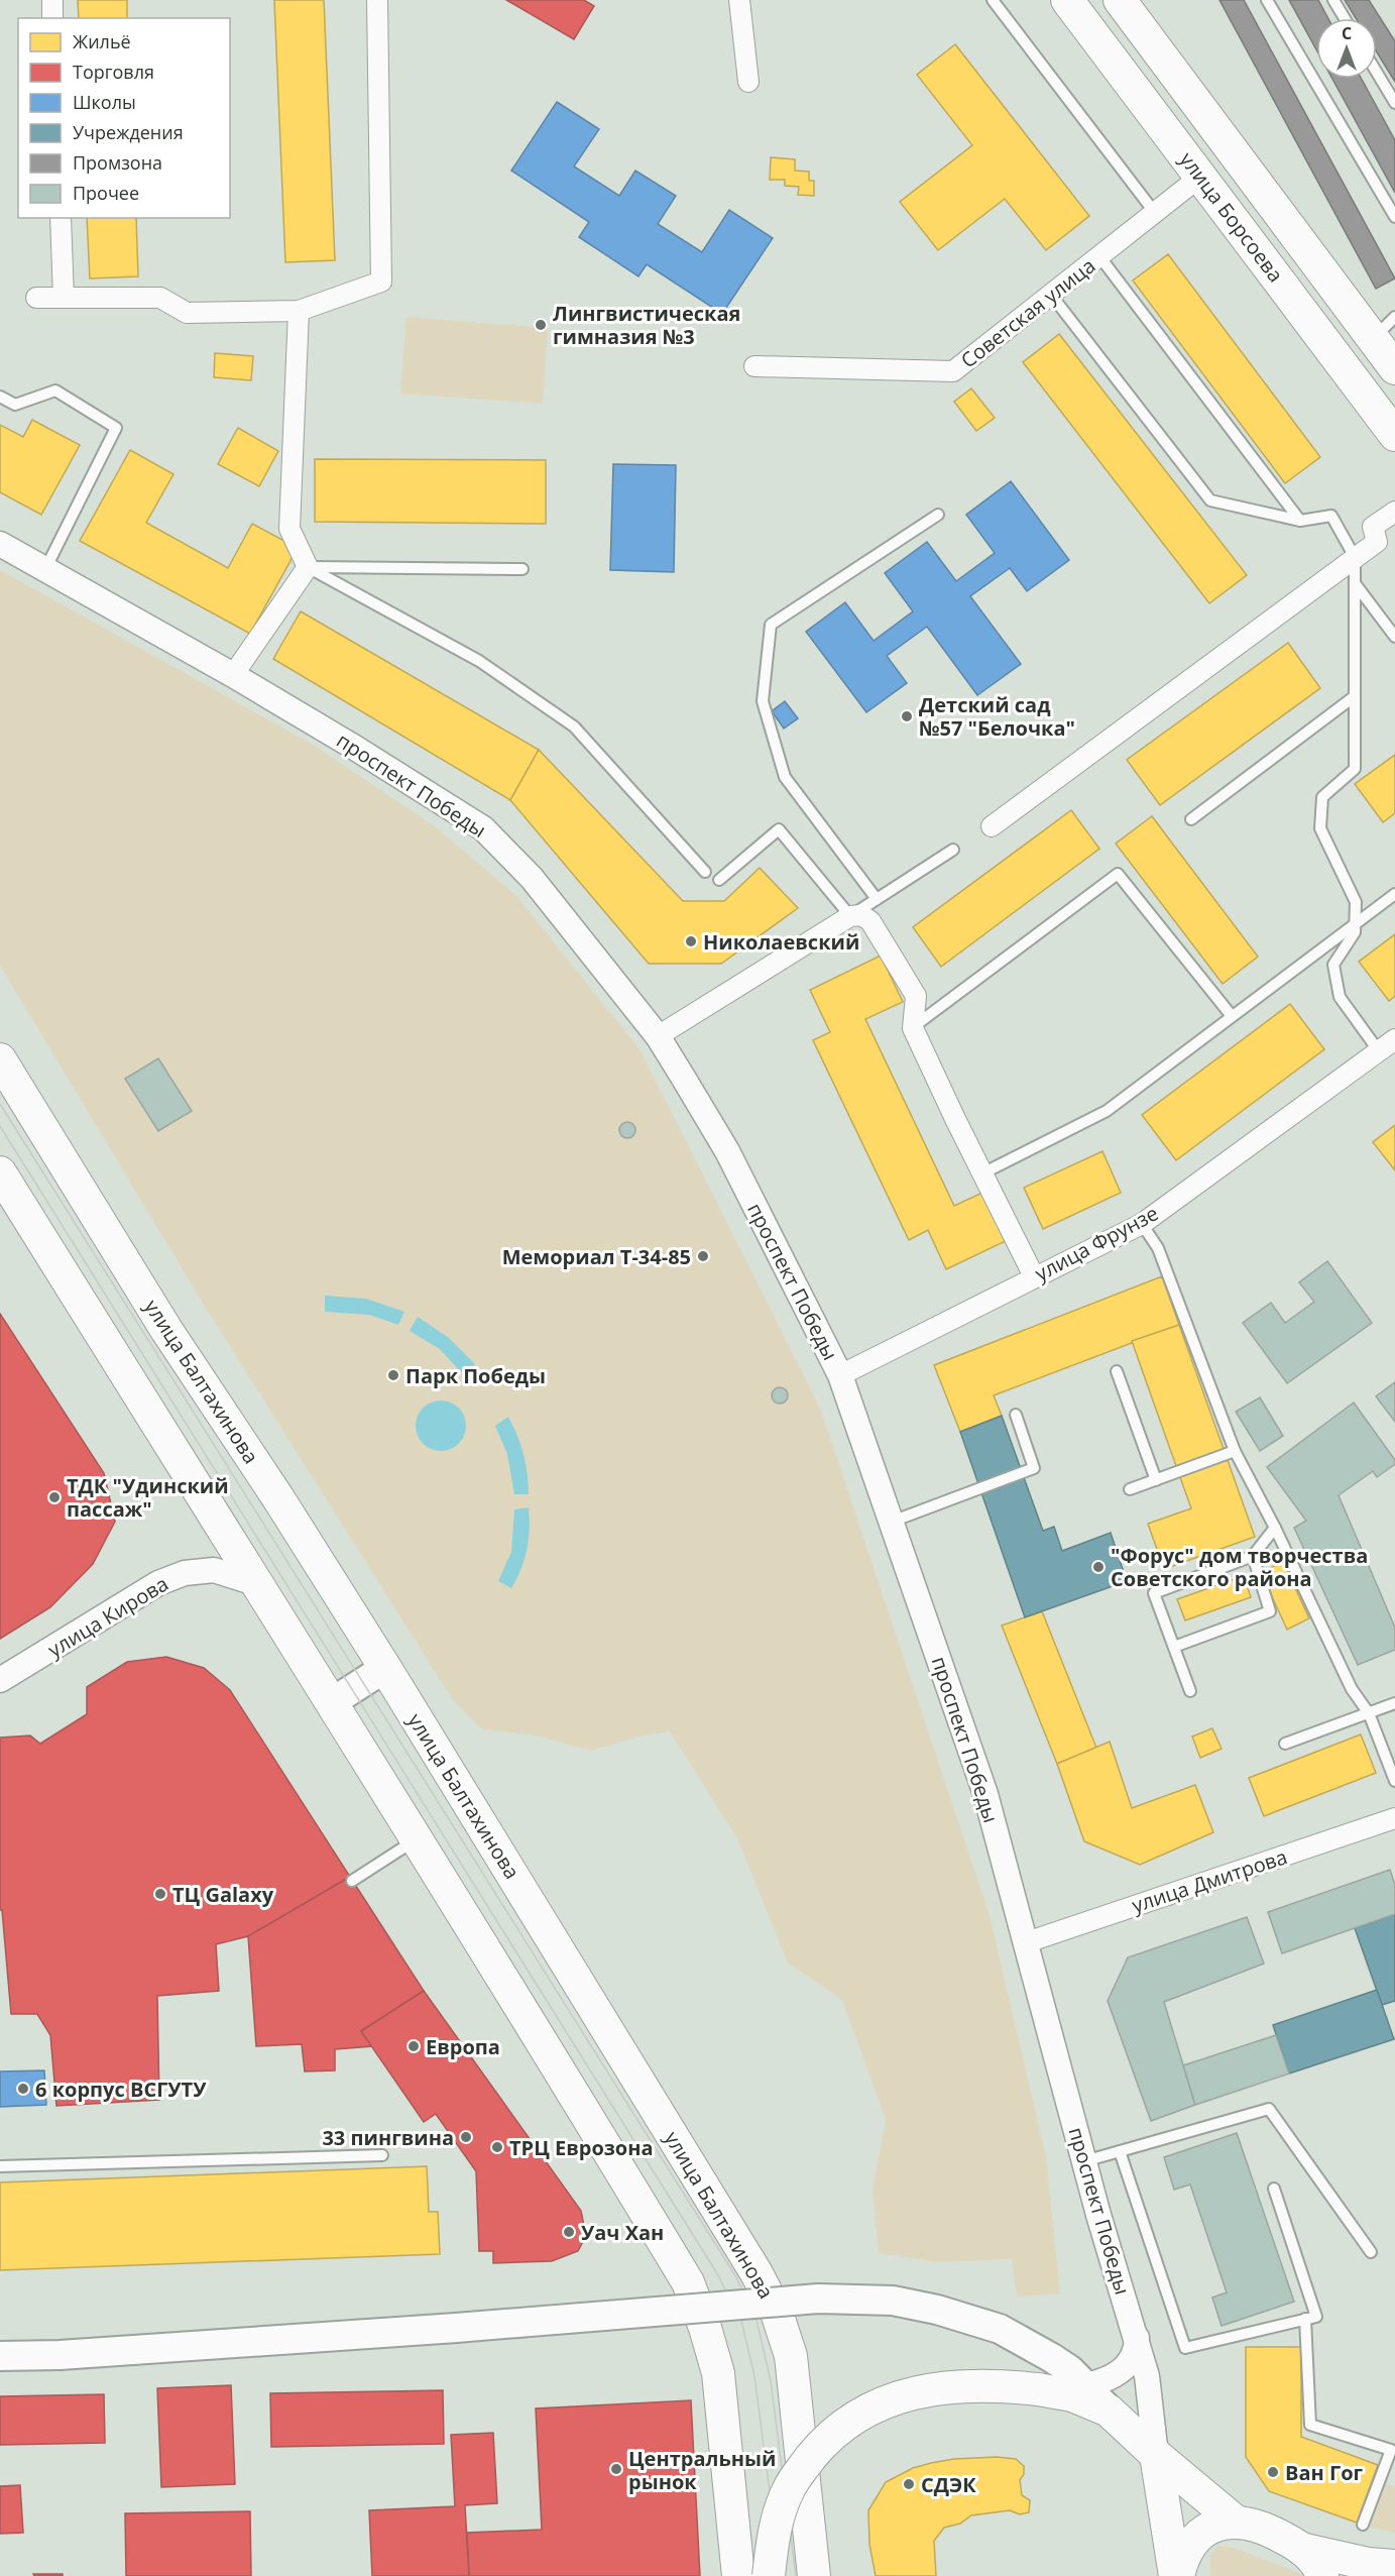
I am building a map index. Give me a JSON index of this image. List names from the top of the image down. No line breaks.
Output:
{"streets":{"main road":["улица Борсоева","улица Балтахинова"],"street":["Советская улица","проспект Победы","улица Фрунзе","улица Кирова","улица Дмитрова"]},"crossings":[["улица Борсоева","Советская улица"],["проспект Победы","улица Фрунзе"],["проспект Победы","улица Дмитрова"]],"places":["Лингвистическая гимназия №3","Детский сад №57 \"Белочка\"","Николаевский","Мемориал Т-34-85","Парк Победы","ТДК \"Удинский пассаж\"","\"Форус\" дом творчества Советского района","ТЦ Galaxy","Европа","6 корпус ВСГУТУ","33 пингвина","ТРЦ Еврозона","Уач Хан","Центральный рынок","Ван Гог","СДЭК"],"legend":["Жильё","Торговля","Школы","Учреждения","Промзона","Прочее"],"north":"top"}
